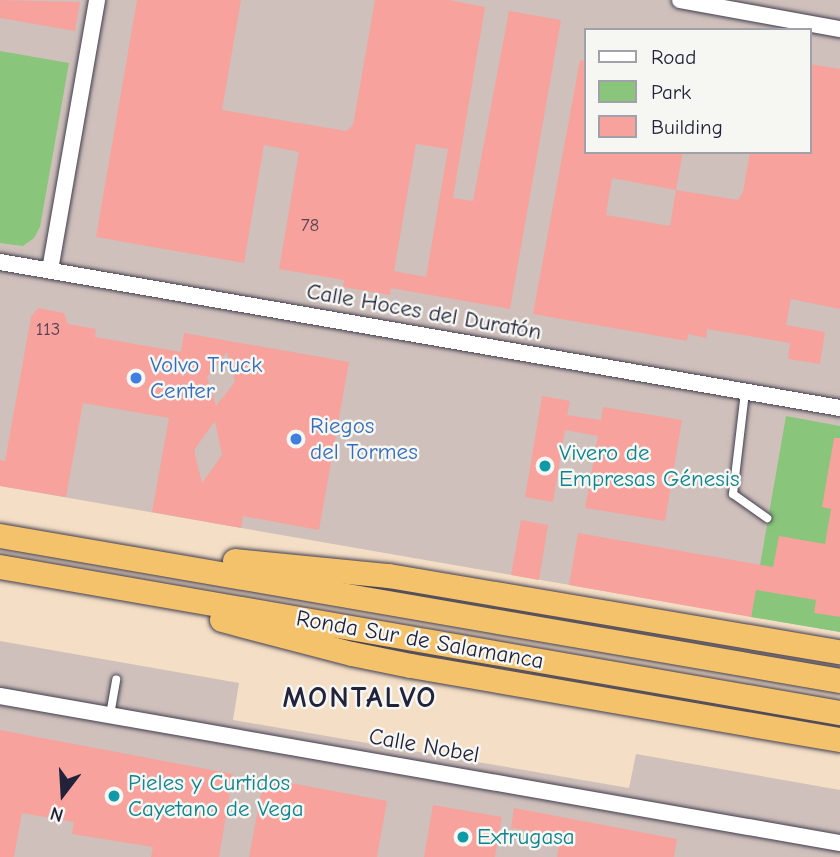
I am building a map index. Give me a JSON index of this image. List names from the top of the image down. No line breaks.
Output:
{"streets":{"highway":["Ronda Sur de Salamanca"],"street":["Calle Hoces del Duratón","Calle Nobel"]},"districts":["MONTALVO"],"places":["Volvo Truck Center","Riegos del Tormes","Vivero de Empresas Génesis","Pieles y Curtidos Cayetano de Vega","Extrugasa"],"house_numbers":["78","113"],"legend":["Road","Park","Building"],"north":"bottom"}
